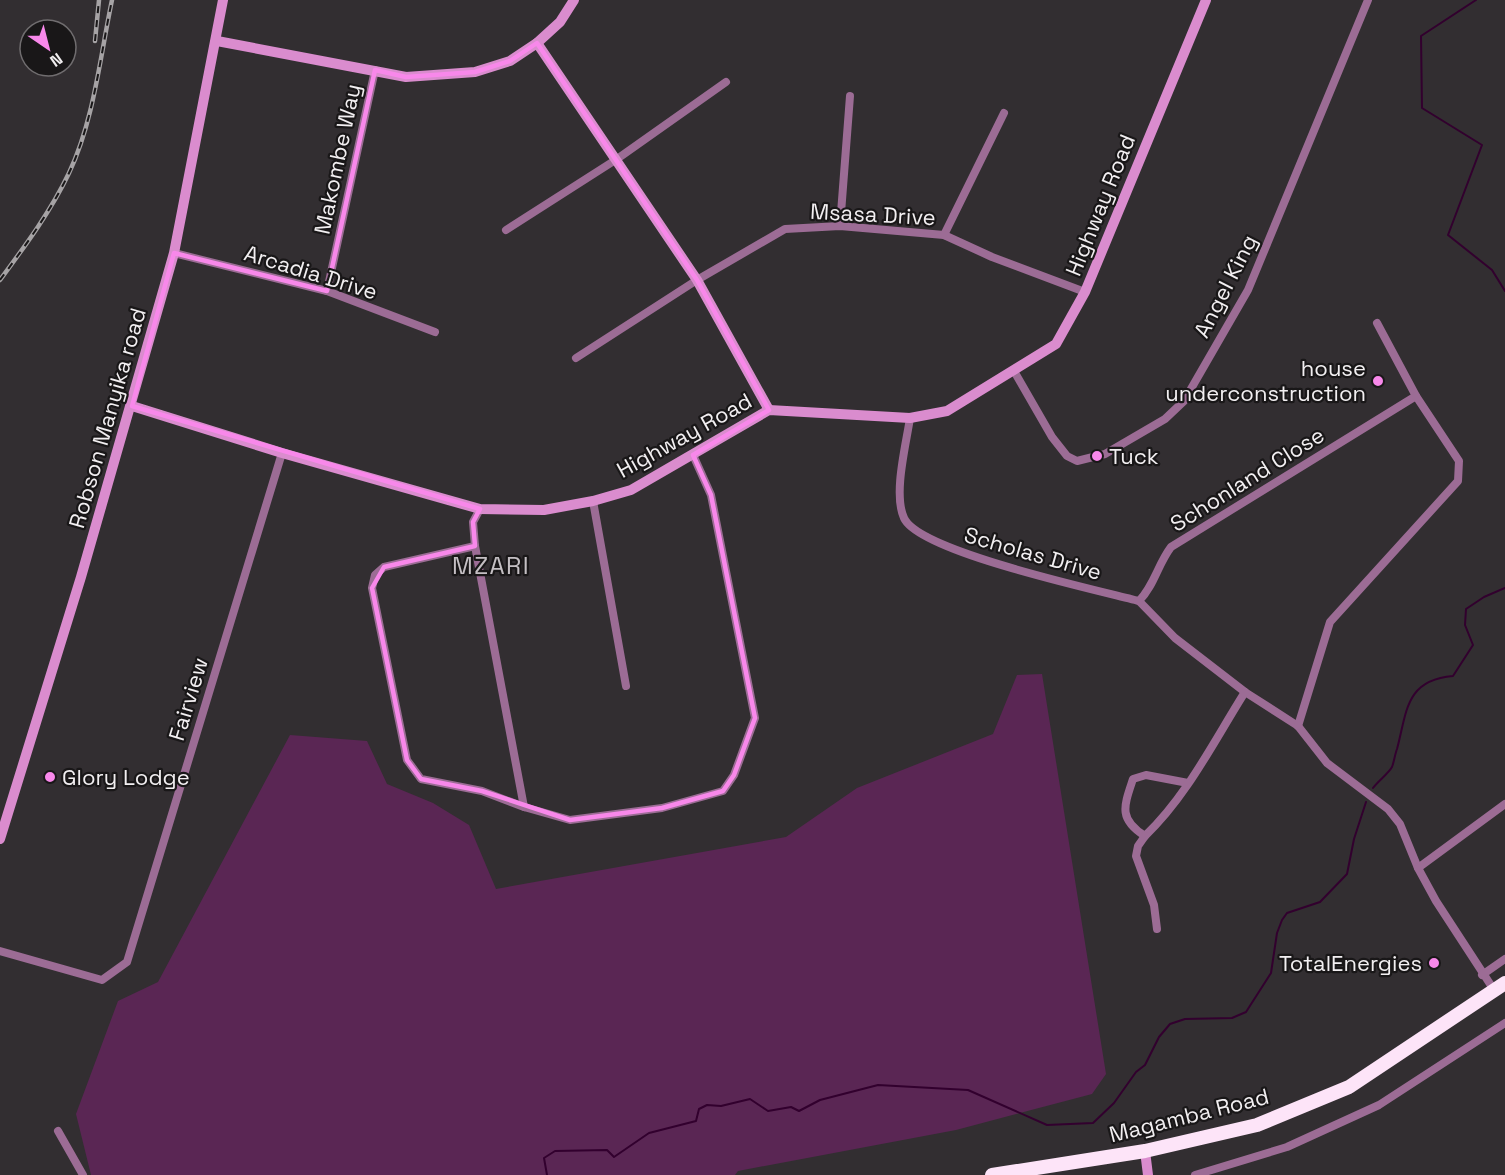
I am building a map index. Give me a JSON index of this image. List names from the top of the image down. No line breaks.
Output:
{"streets":{"highway":["Magamba Road"],"street":["Makombe Way","Highway Road","Msasa Drive","Arcadia Drive","Angel King","Robson Manyika road","Schonland Close","Scholas Drive","Fairview"]},"crossings":[["Makombe Way","Arcadia Drive"],["Highway Road","Msasa Drive"],["Highway Road","Angel King"],["Highway Road","Robson Manyika road"],["Highway Road","Scholas Drive"],["Highway Road","Fairview"],["Arcadia Drive","Robson Manyika road"],["Schonland Close","Scholas Drive"]],"districts":["MZARI"],"places":["house underconstruction","Tuck","Glory Lodge","TotalEnergies"],"north":"bottom right"}
